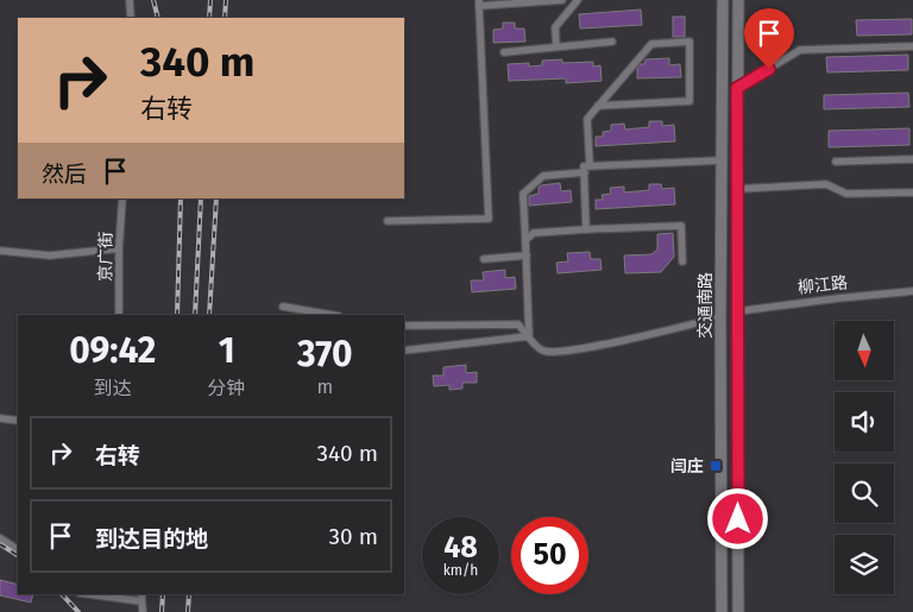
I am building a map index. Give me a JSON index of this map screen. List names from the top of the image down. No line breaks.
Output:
{"streets":{"main road":["交通南路"],"street":["京广街","柳江路"]},"crossings":[["柳江路","交通南路"]],"places":{"transit":["闫庄"]},"north":"bottom","page":{"turn":["340 m","右转"],"then":"然后","eta":["09:42","到达","1","分钟","370","m"],"list":[{"name":"右转","value":"340 m"},{"name":"到达目的地","value":"30 m"}],"speed":"48 km/h","limit":"50"}}
